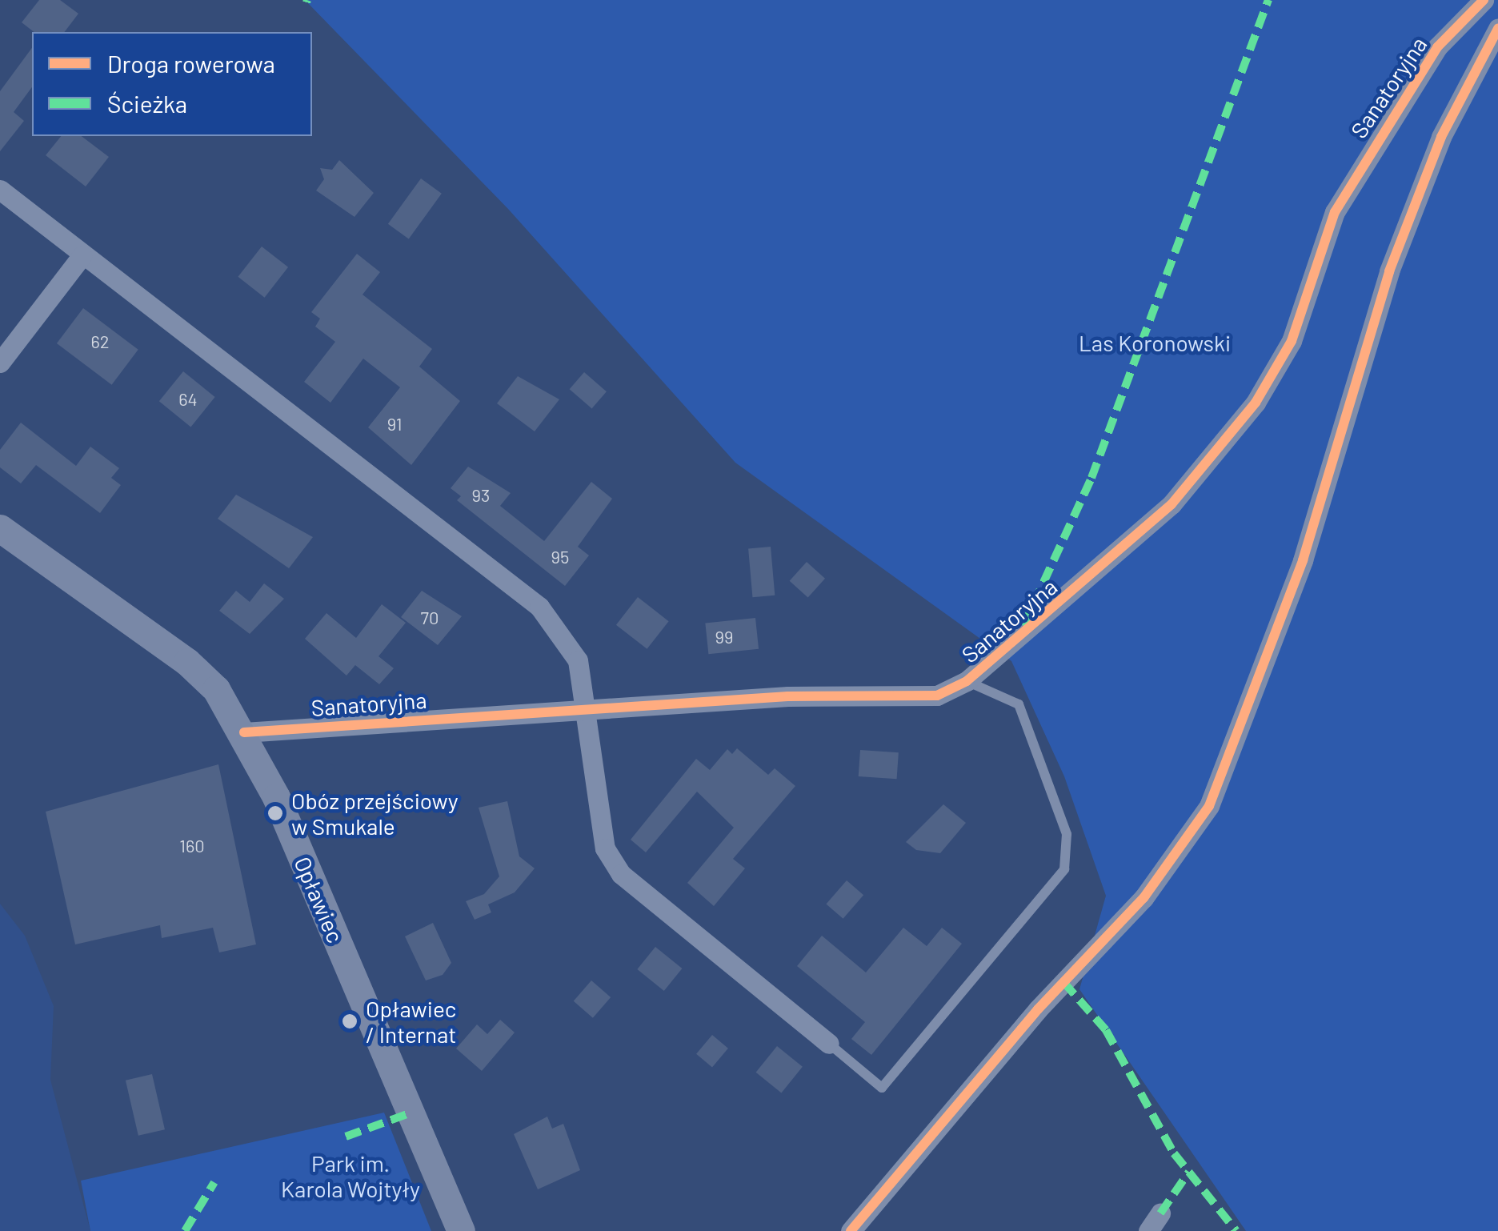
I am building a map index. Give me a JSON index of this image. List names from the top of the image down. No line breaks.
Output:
{"streets":{"street":["Sanatoryjna","Opławiec"]},"crossings":[["Sanatoryjna","Opławiec"]],"parks":["Las Koronowski","Park im. Karola Wojtyły"],"places":["Obóz przejściowy w Smukale","Opławiec / Internat"],"house_numbers":["62","64","91","93","95","70","99","160"],"legend":["Droga rowerowa","Ścieżka"]}
